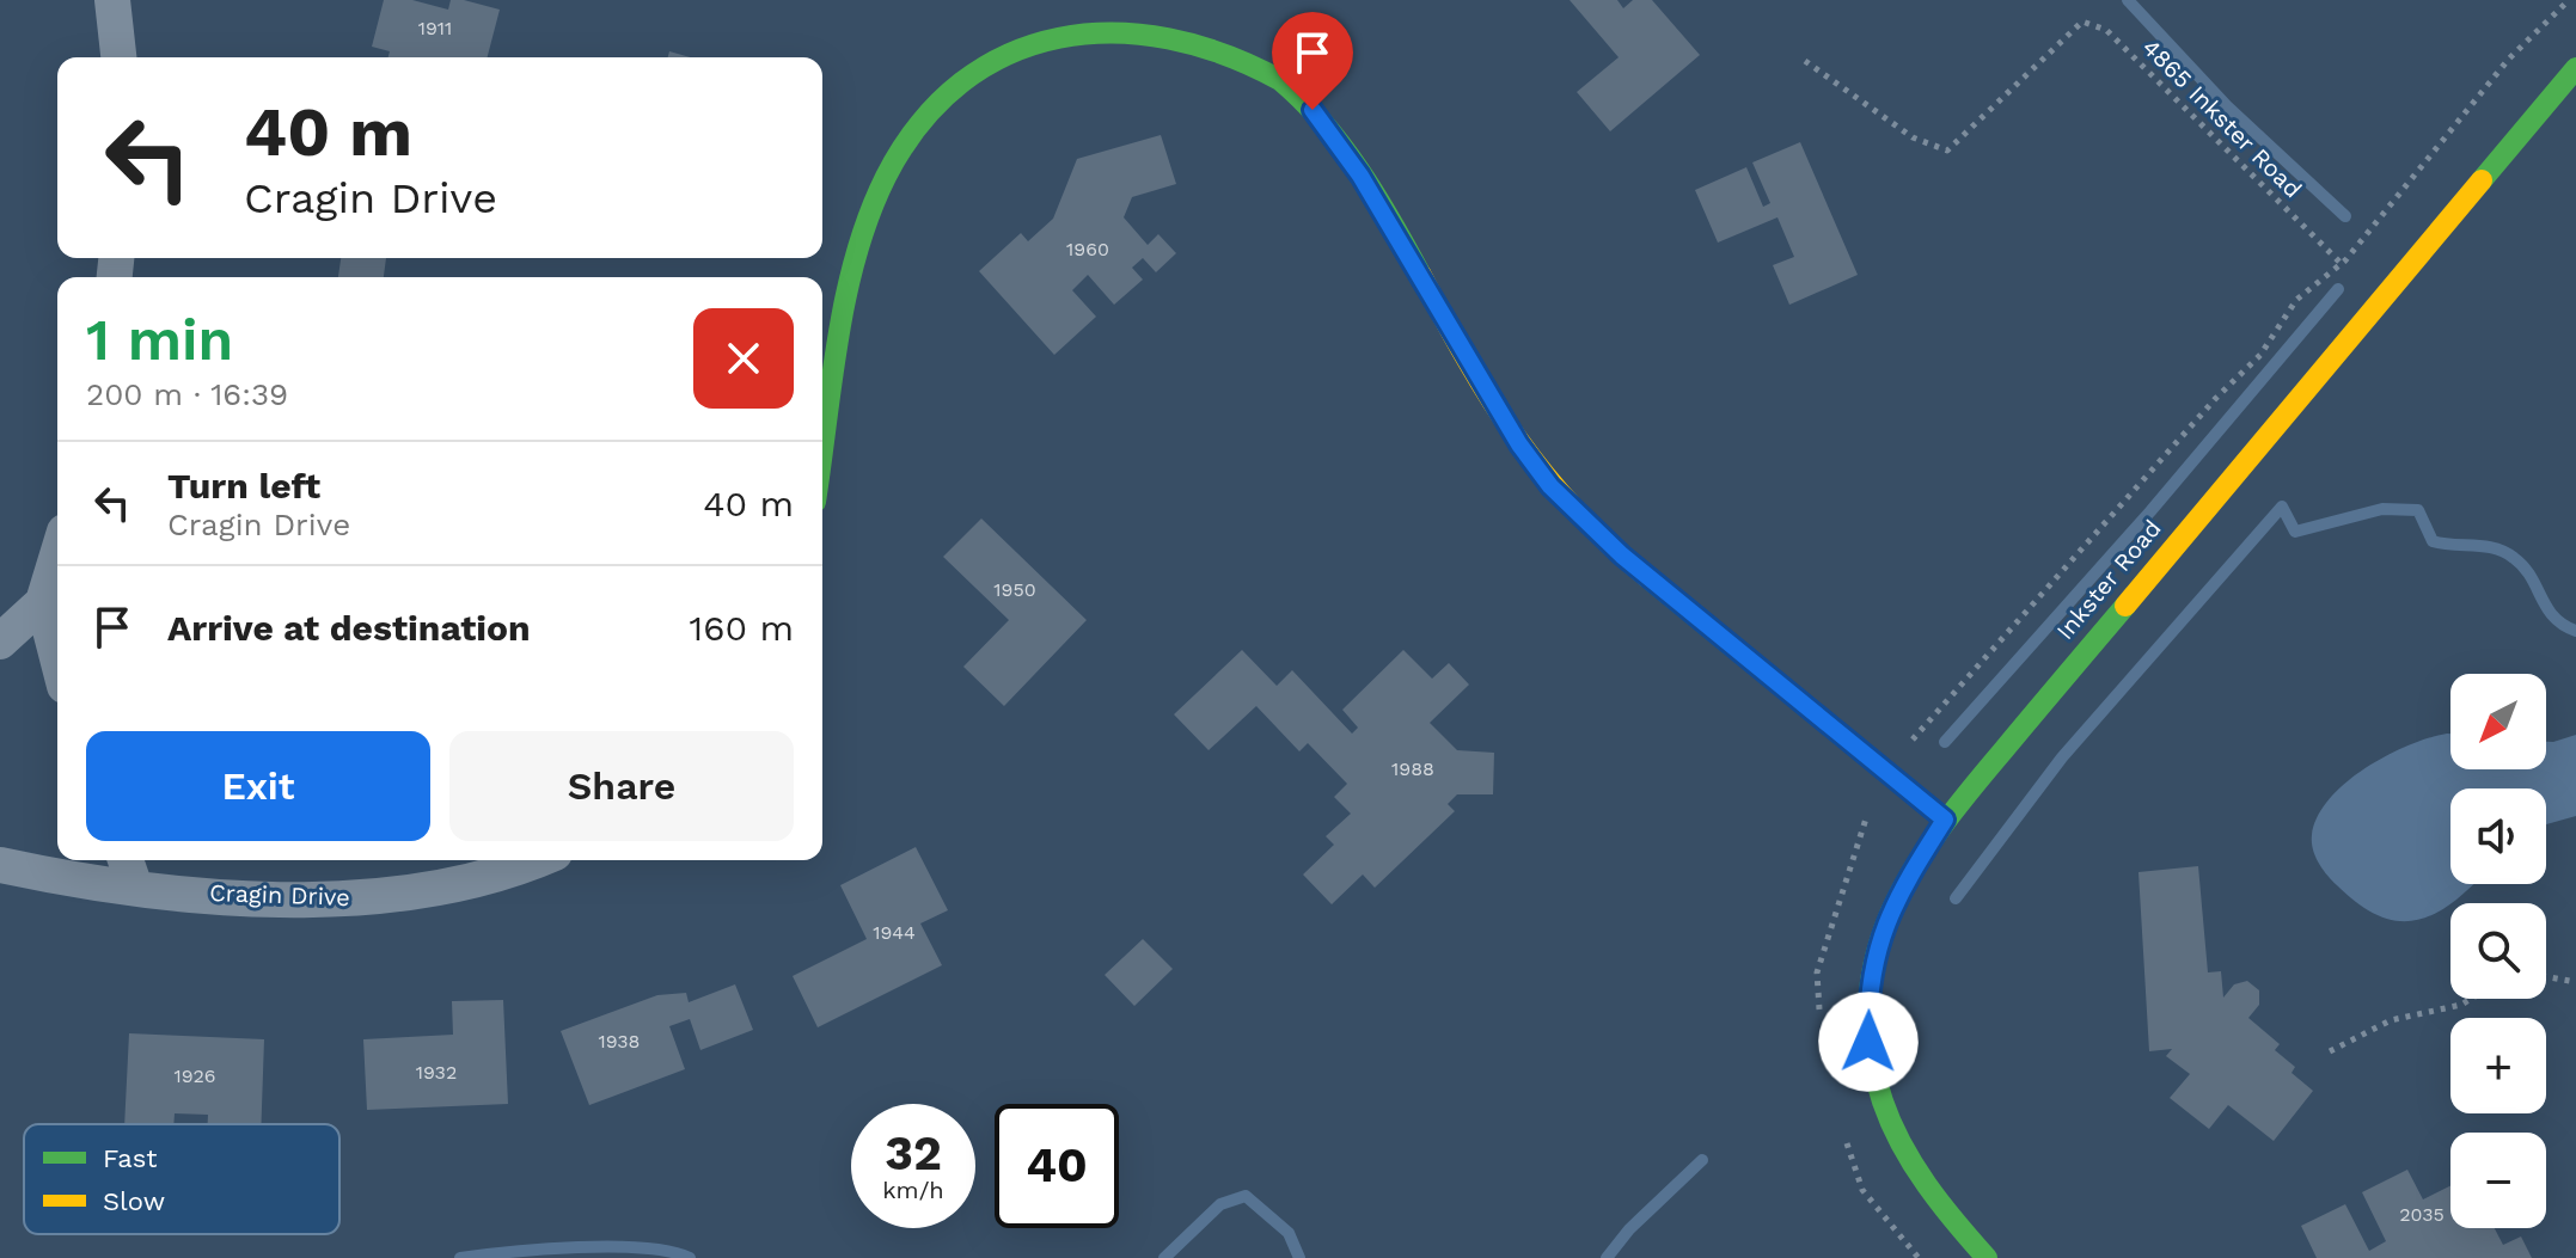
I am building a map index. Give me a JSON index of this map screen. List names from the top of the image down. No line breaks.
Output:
{"streets":{"street":["Inkster Road","Cragin Drive"],"path":["4865 Inkster Road"]},"crossings":[["4865 Inkster Road","Inkster Road"]],"house_numbers":["1911","1960","1950","1988","1944","1938","1932","1926","2035"],"legend":["Fast","Slow"],"north":"bottom left","page":{"turn":["40 m","Cragin Drive"],"heading":["1 min","200 m · 16:39"],"list":[{"name":"Turn left","note":"Cragin Drive","value":"40 m"},{"name":"Arrive at destination","value":"160 m"}],"map_buttons":["+","−"],"buttons":["Exit","Share"],"speed":"32 km/h","limit":"40"}}
